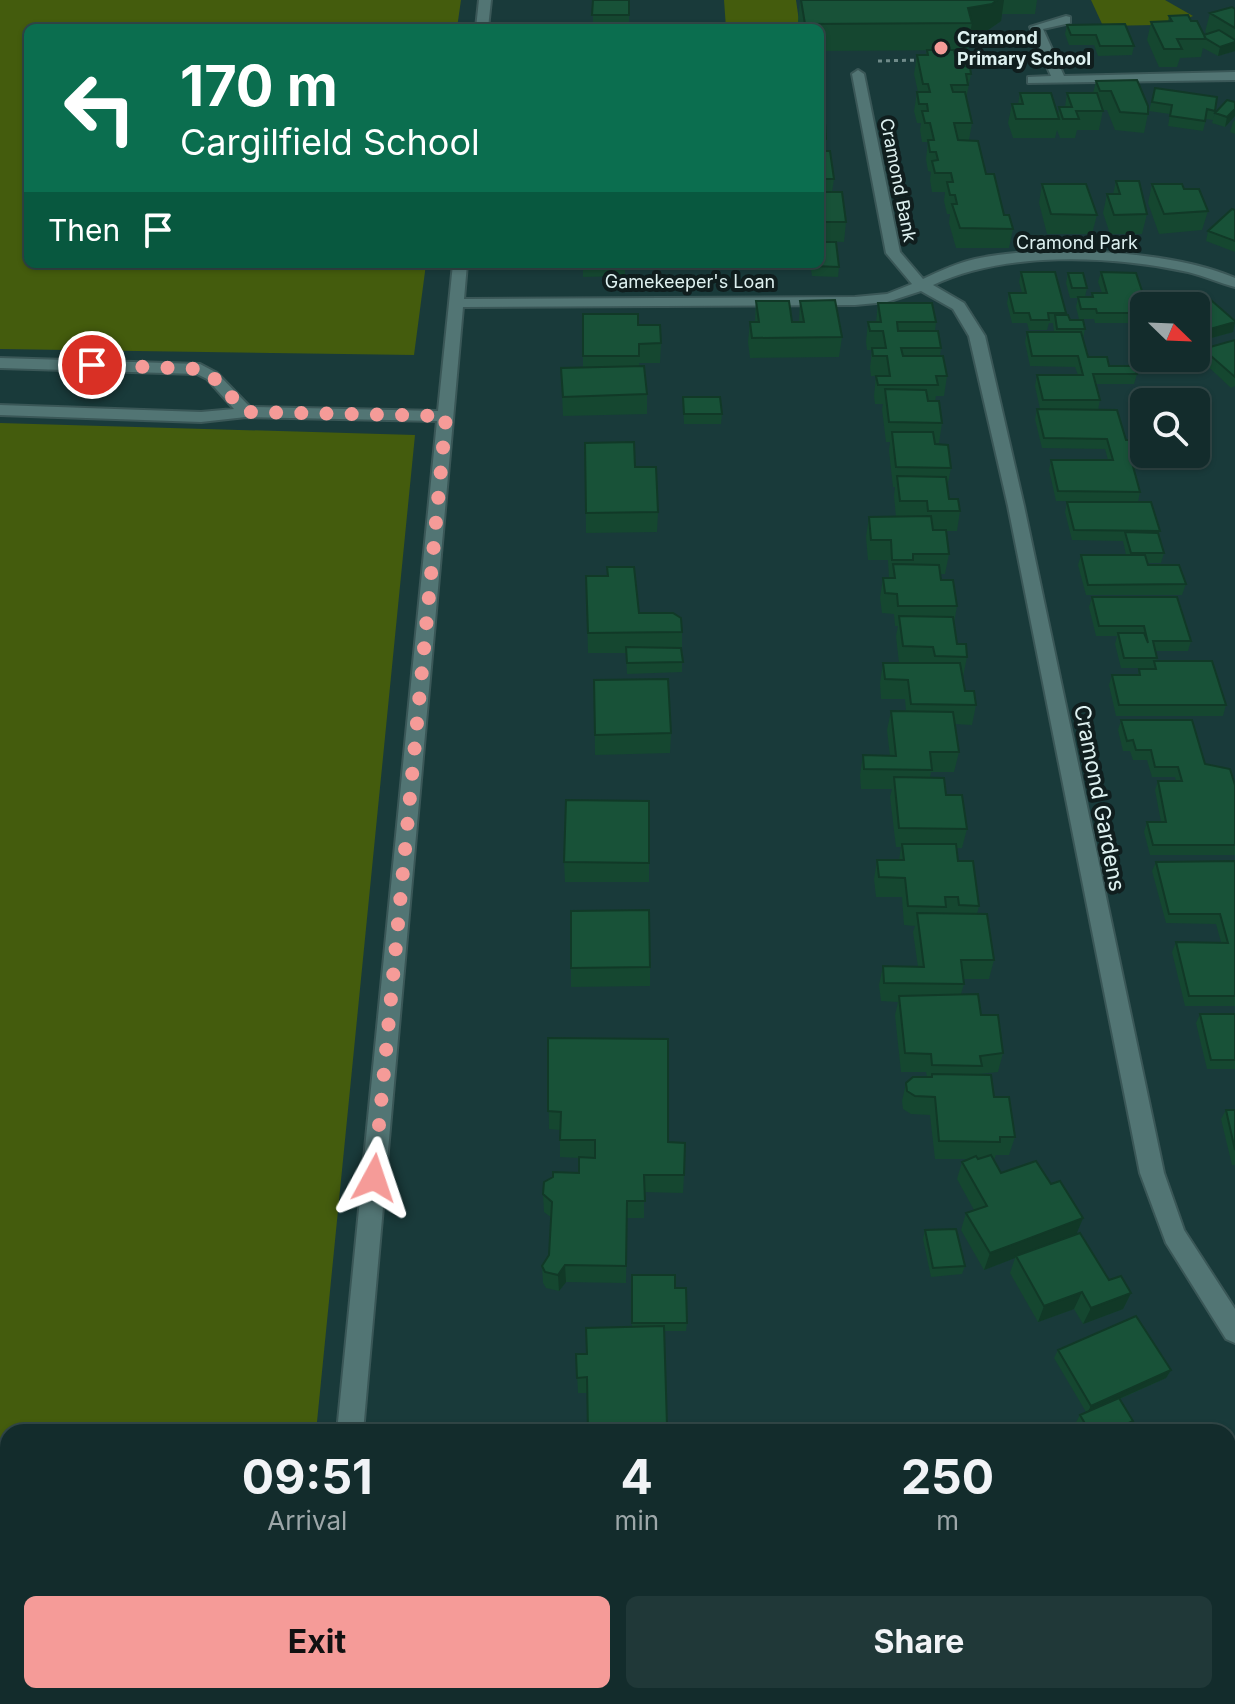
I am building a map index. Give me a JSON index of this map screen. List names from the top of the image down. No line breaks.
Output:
{"streets":{"street":["Cramond Bank","Cramond Park","Gamekeeper's Loan","Cramond Gardens"]},"crossings":[["Cramond Bank","Cramond Park"],["Cramond Bank","Gamekeeper's Loan"],["Cramond Bank","Cramond Gardens"],["Cramond Park","Gamekeeper's Loan"],["Cramond Park","Cramond Gardens"],["Gamekeeper's Loan","Cramond Gardens"]],"places":["Cramond Primary School"],"north":"bottom right","page":{"turn":["170 m","Cargilfield School"],"then":"Then","eta":["09:51","Arrival","4","min","250","m"],"buttons":["Exit","Share"]}}
